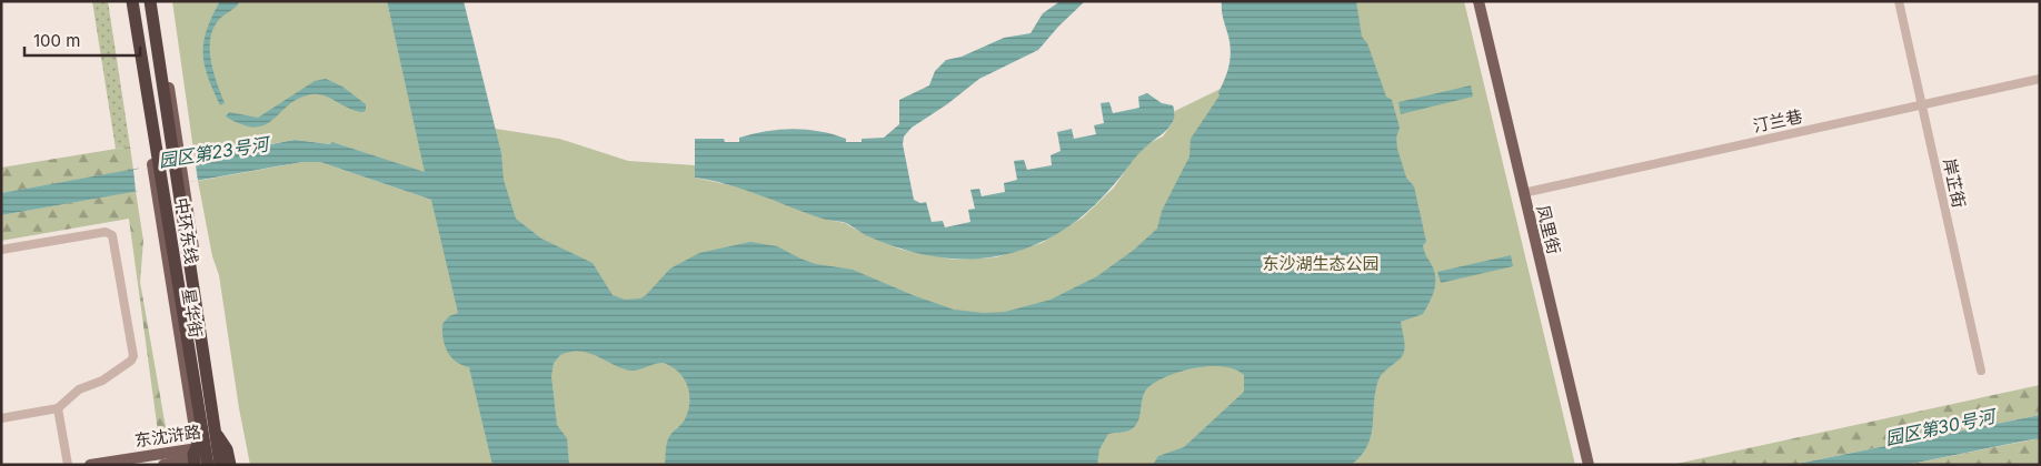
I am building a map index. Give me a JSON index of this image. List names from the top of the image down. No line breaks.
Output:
{"streets":{"highway":["中环东线"],"main road":["凤里街","星华街","东沈浒路"],"street":["汀兰巷","岸芷街"]},"crossings":[["汀兰巷","岸芷街"],["汀兰巷","凤里街"],["星华街","东沈浒路"]],"water":["园区第23号河","园区第30号河"],"parks":["东沙湖生态公园"],"scale_bar":"100 m"}
